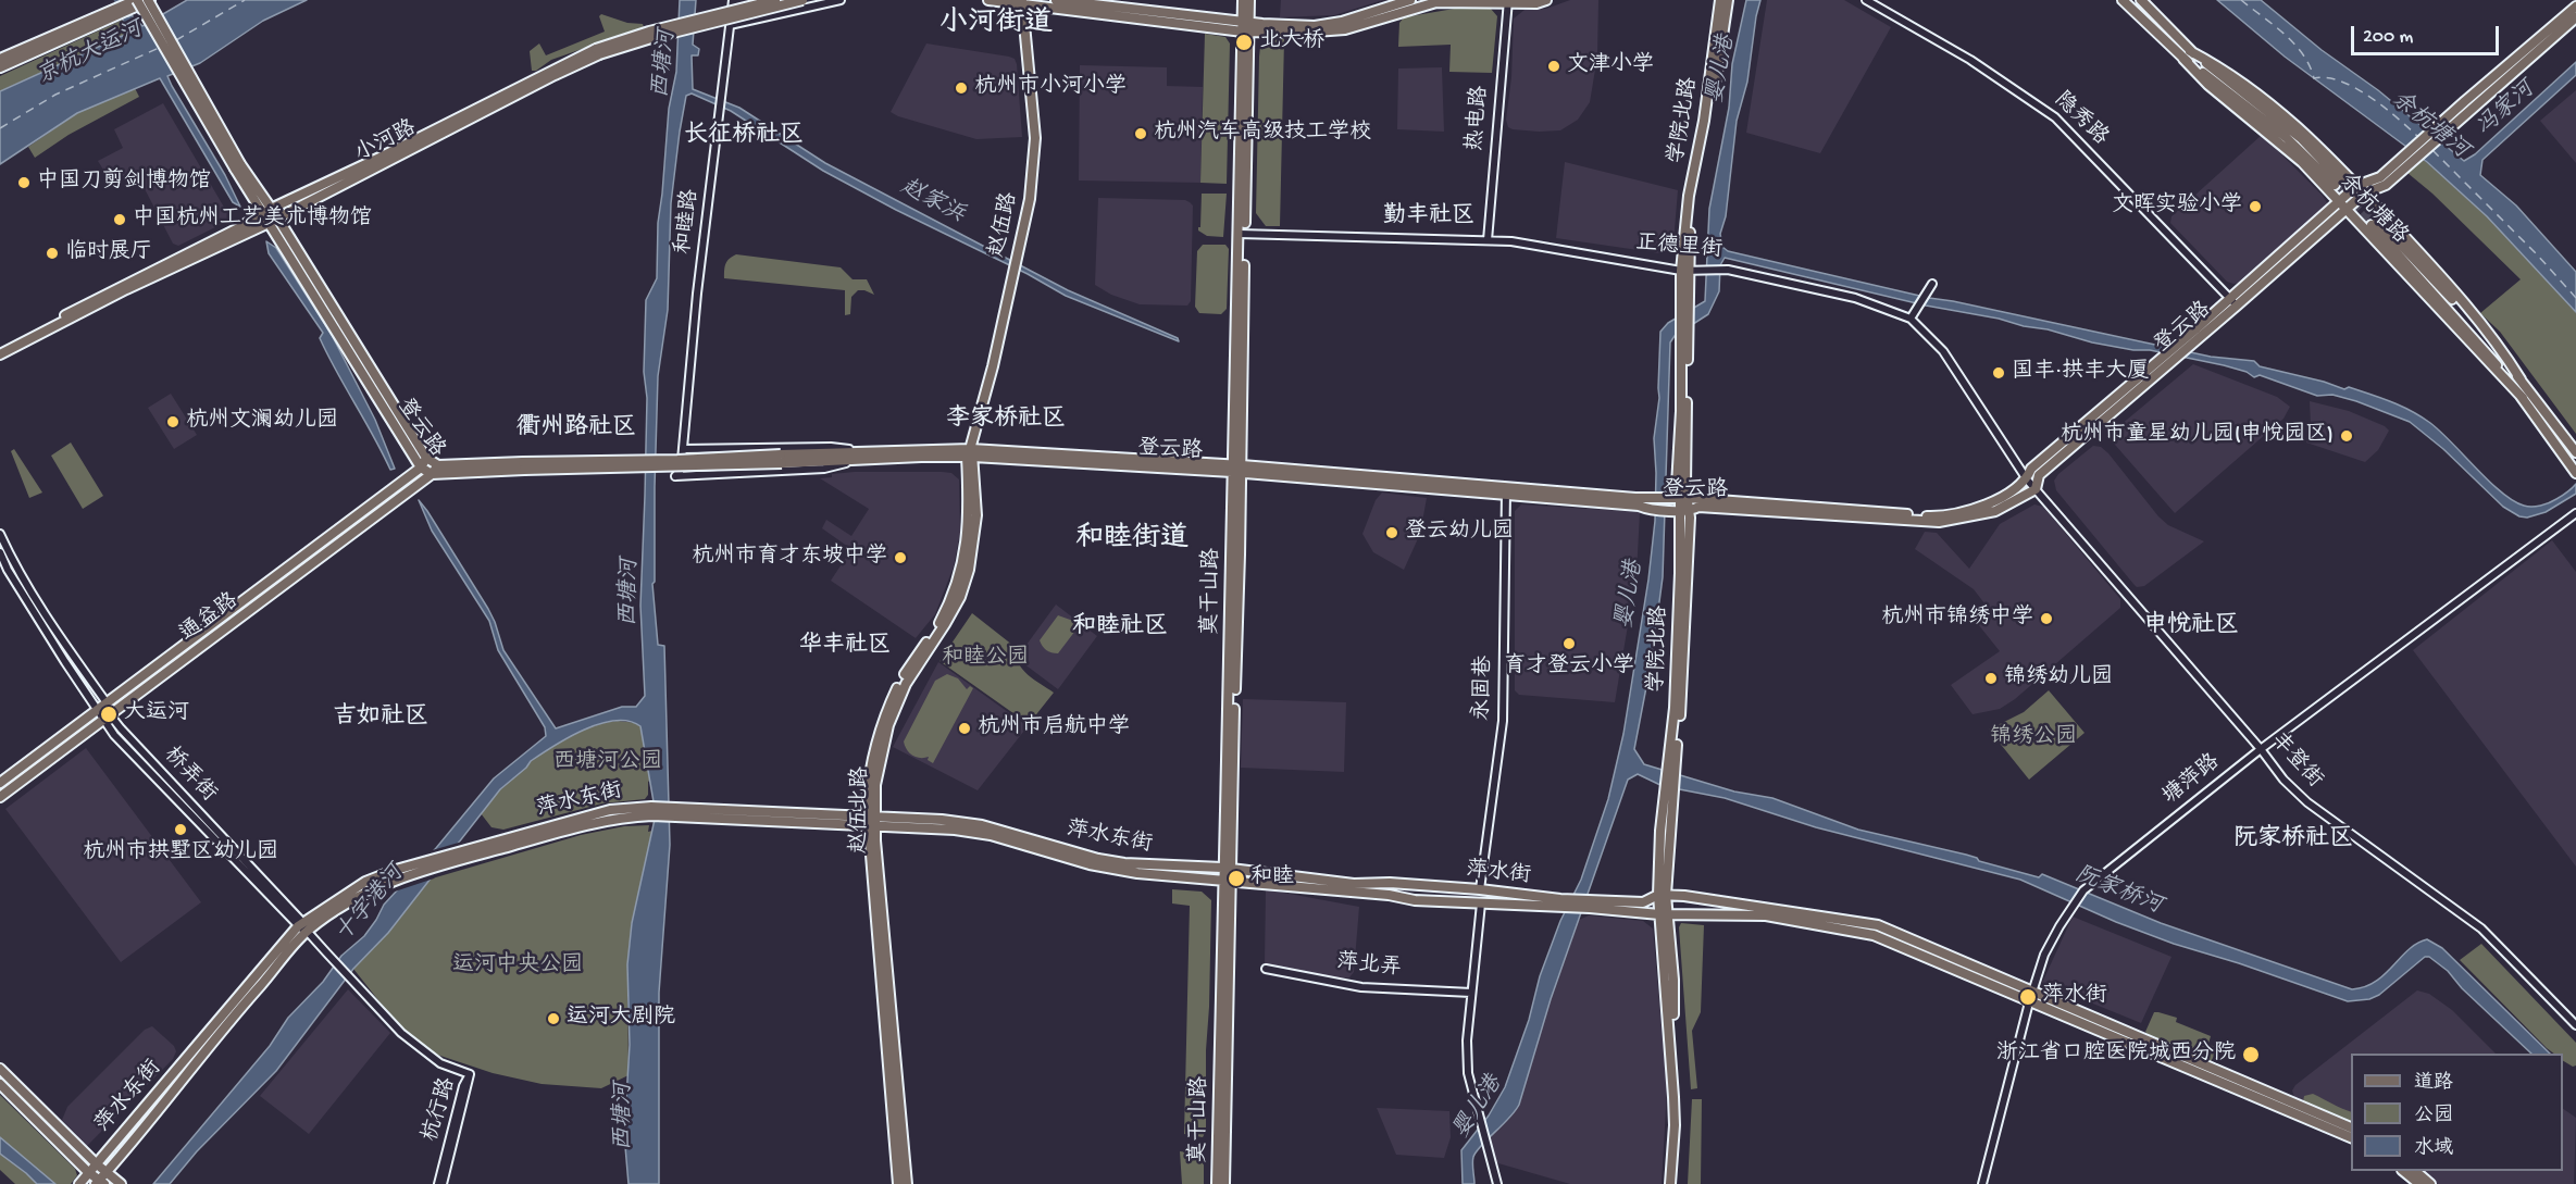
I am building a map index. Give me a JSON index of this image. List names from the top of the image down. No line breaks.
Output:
{"streets":{"main road":["学院北路","小河路","余杭塘路","赵伍路","登云路","莫干山路","通益路","萍水东街","赵伍北路","萍水街"],"street":["热电路","隐秀路","和睦路","正德里街","永固巷","丰登街","桥弄街","塘萍路","萍北弄","杭行路"]},"crossings":[["热电路","正德里街"],["隐秀路","登云路"],["学院北路","正德里街"],["学院北路","登云路"],["学院北路","萍水街"],["小河路","登云路"],["余杭塘路","登云路"],["和睦路","登云路"],["赵伍路","登云路"],["赵伍路","赵伍北路"],["正德里街","登云路"],["正德里街","莫干山路"],["正德里街","丰登街"],["登云路","莫干山路"],["登云路","通益路"],["登云路","永固巷"],["登云路","丰登街"],["登云路","赵伍北路"],["莫干山路","萍水东街"],["莫干山路","萍水街"],["通益路","桥弄街"],["永固巷","萍水街"],["丰登街","塘萍路"],["桥弄街","萍水东街"],["桥弄街","杭行路"],["塘萍路","萍水街"],["萍水东街","赵伍北路"],["萍水东街","萍水街"]],"districts":["小河街道","长征桥社区","勤丰社区","李家桥社区","衢州路社区","和睦街道","申悦社区","和睦社区","华丰社区","吉如社区","阮家桥社区"],"water":["京杭大运河","西塘河","婴儿港","冯家河","余杭塘河","赵家浜","阮家桥河","十字港河"],"parks":["和睦公园","锦绣公园","西塘河公园","运河中央公园"],"places":["北大桥","文津小学","杭州市小河小学","杭州汽车高级技工学校","中国刀剪剑博物馆","文晖实验小学","中国杭州工艺美术博物馆","临时展厅","国丰·拱丰大厦","杭州文澜幼儿园","杭州市童星幼儿园(申悦园区)","登云幼儿园","杭州市育才东坡中学","杭州市锦绣中学","育才登云小学","锦绣幼儿园","大运河","杭州市启航中学","杭州市拱墅区幼儿园","和睦","萍水街","运河大剧院","浙江省口腔医院城西分院"],"legend":["道路","公园","水域"],"scale_bar":"200 m"}
